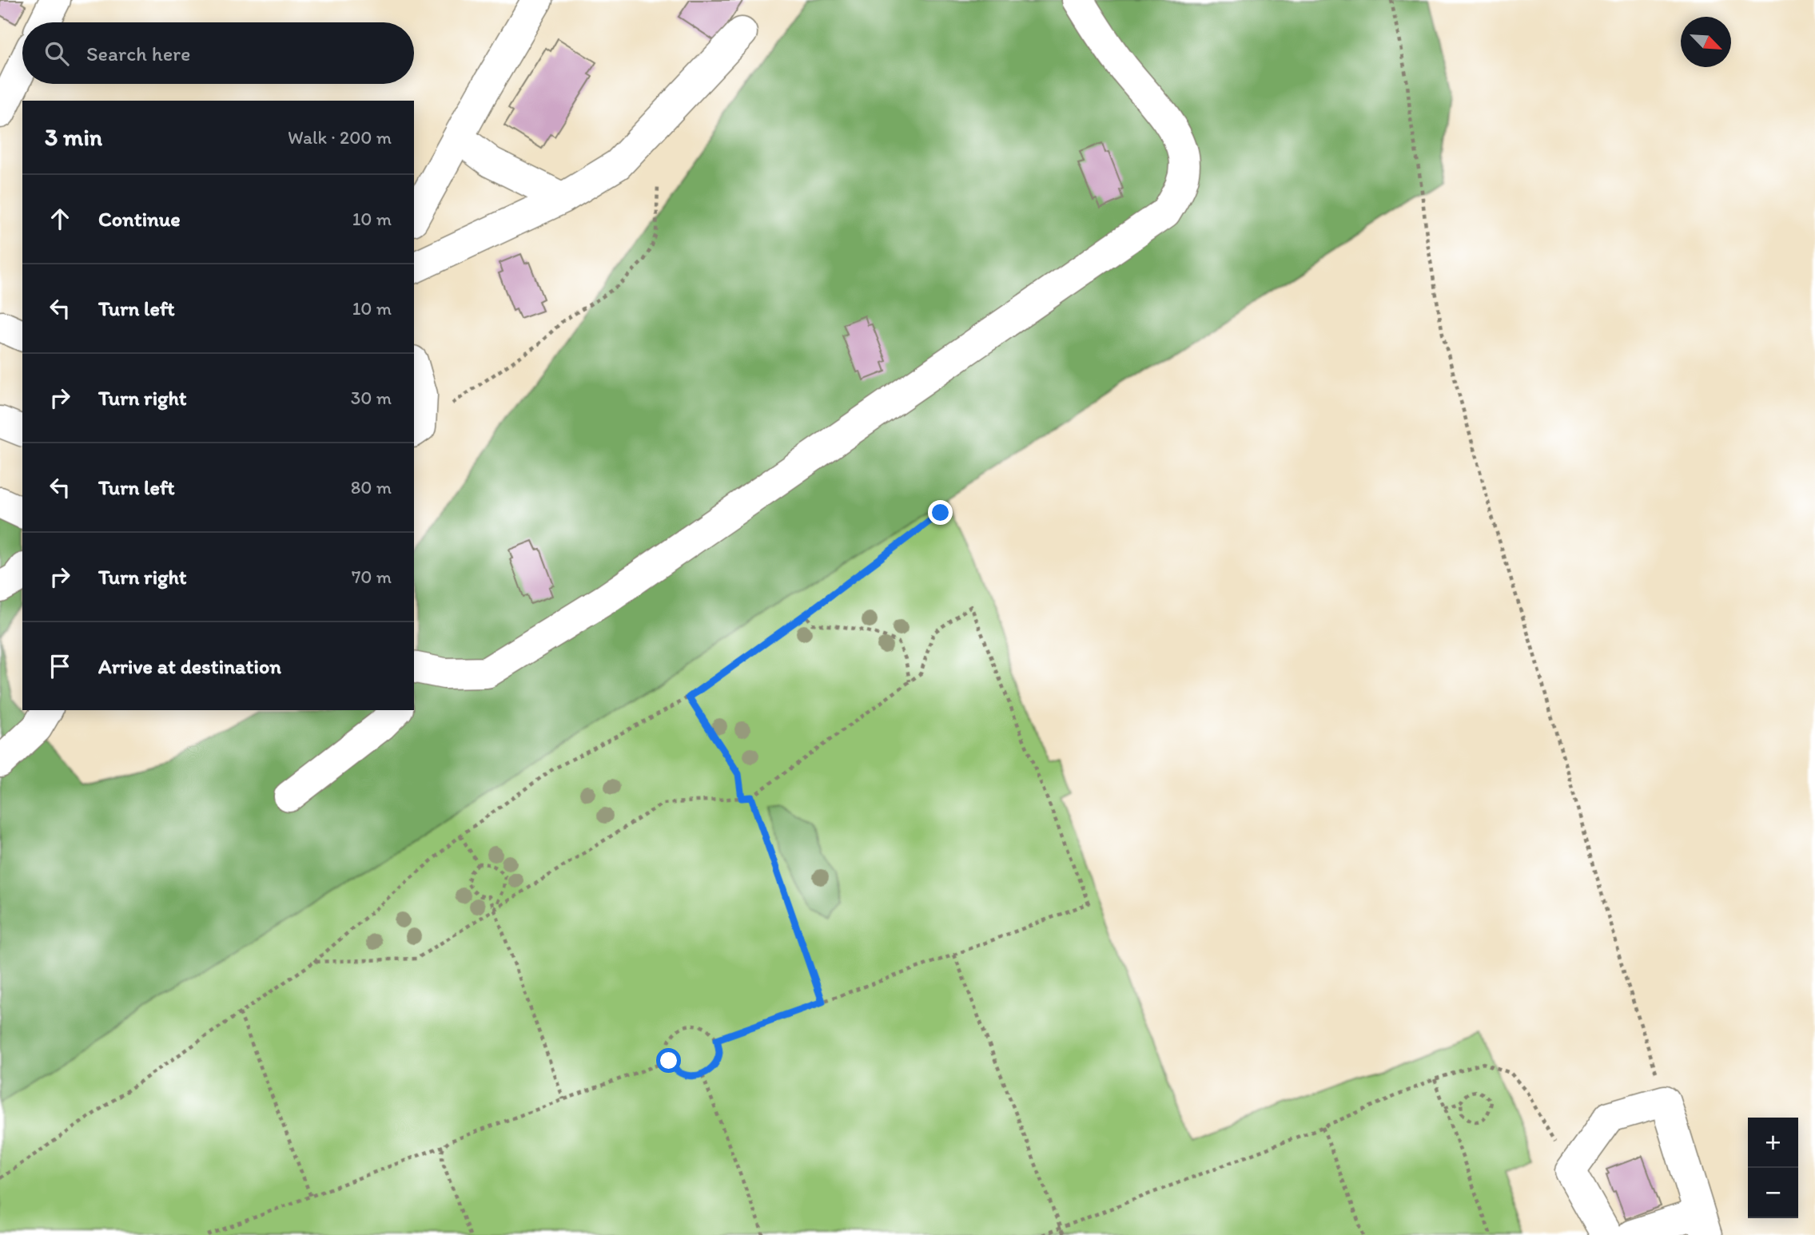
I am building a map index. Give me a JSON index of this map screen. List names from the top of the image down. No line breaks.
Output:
{"north":"bottom right","page":{"search":"Search here","heading":["3 min","Walk · 200 m"],"list":[["Continue","10 m"],["Turn left","10 m"],["Turn right","30 m"],["Turn left","80 m"],["Turn right","70 m"],"Arrive at destination"],"map_buttons":["+","−"]}}
